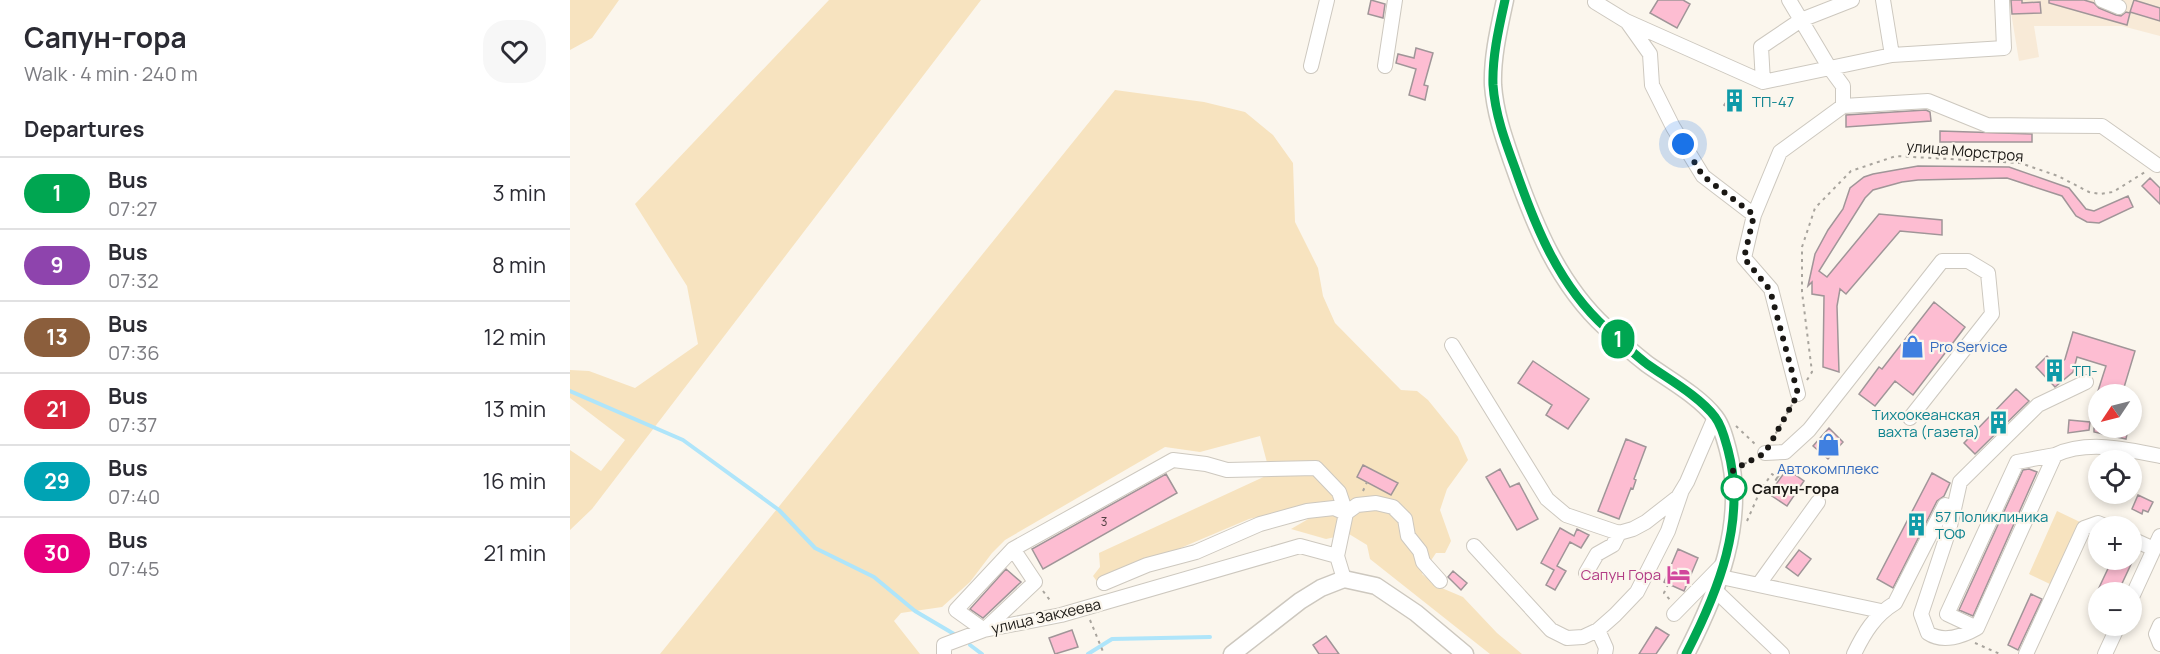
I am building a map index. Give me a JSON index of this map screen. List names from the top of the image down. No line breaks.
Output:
{"streets":{"street":["улица Закхеева"],"path":["улица Морстроя"]},"places":{"building":["ТП-47","ТП-","Тихоокеанская вахта (газета)","57 Поликлиника ТОФ"],"shop":["Pro Service","Автокомплекс"],"other":["Сапун-гора"],"hotel":["Сапун Гора"]},"lines":["bus line 1"],"house_numbers":["3"],"north":"bottom left","page":{"heading":[["Сапун-гора","Walk · 4 min · 240 m"],"Departures"],"on_map":"1","list":[{"mark":"1","name":"Bus","note":"07:27","value":"3 min"},{"mark":"9","name":"Bus","note":"07:32","value":"8 min"},{"mark":"13","name":"Bus","note":"07:36","value":"12 min"},{"mark":"21","name":"Bus","note":"07:37","value":"13 min"},{"mark":"29","name":"Bus","note":"07:40","value":"16 min"},{"mark":"30","name":"Bus","note":"07:45","value":"21 min"}],"map_buttons":["+","−"]}}
